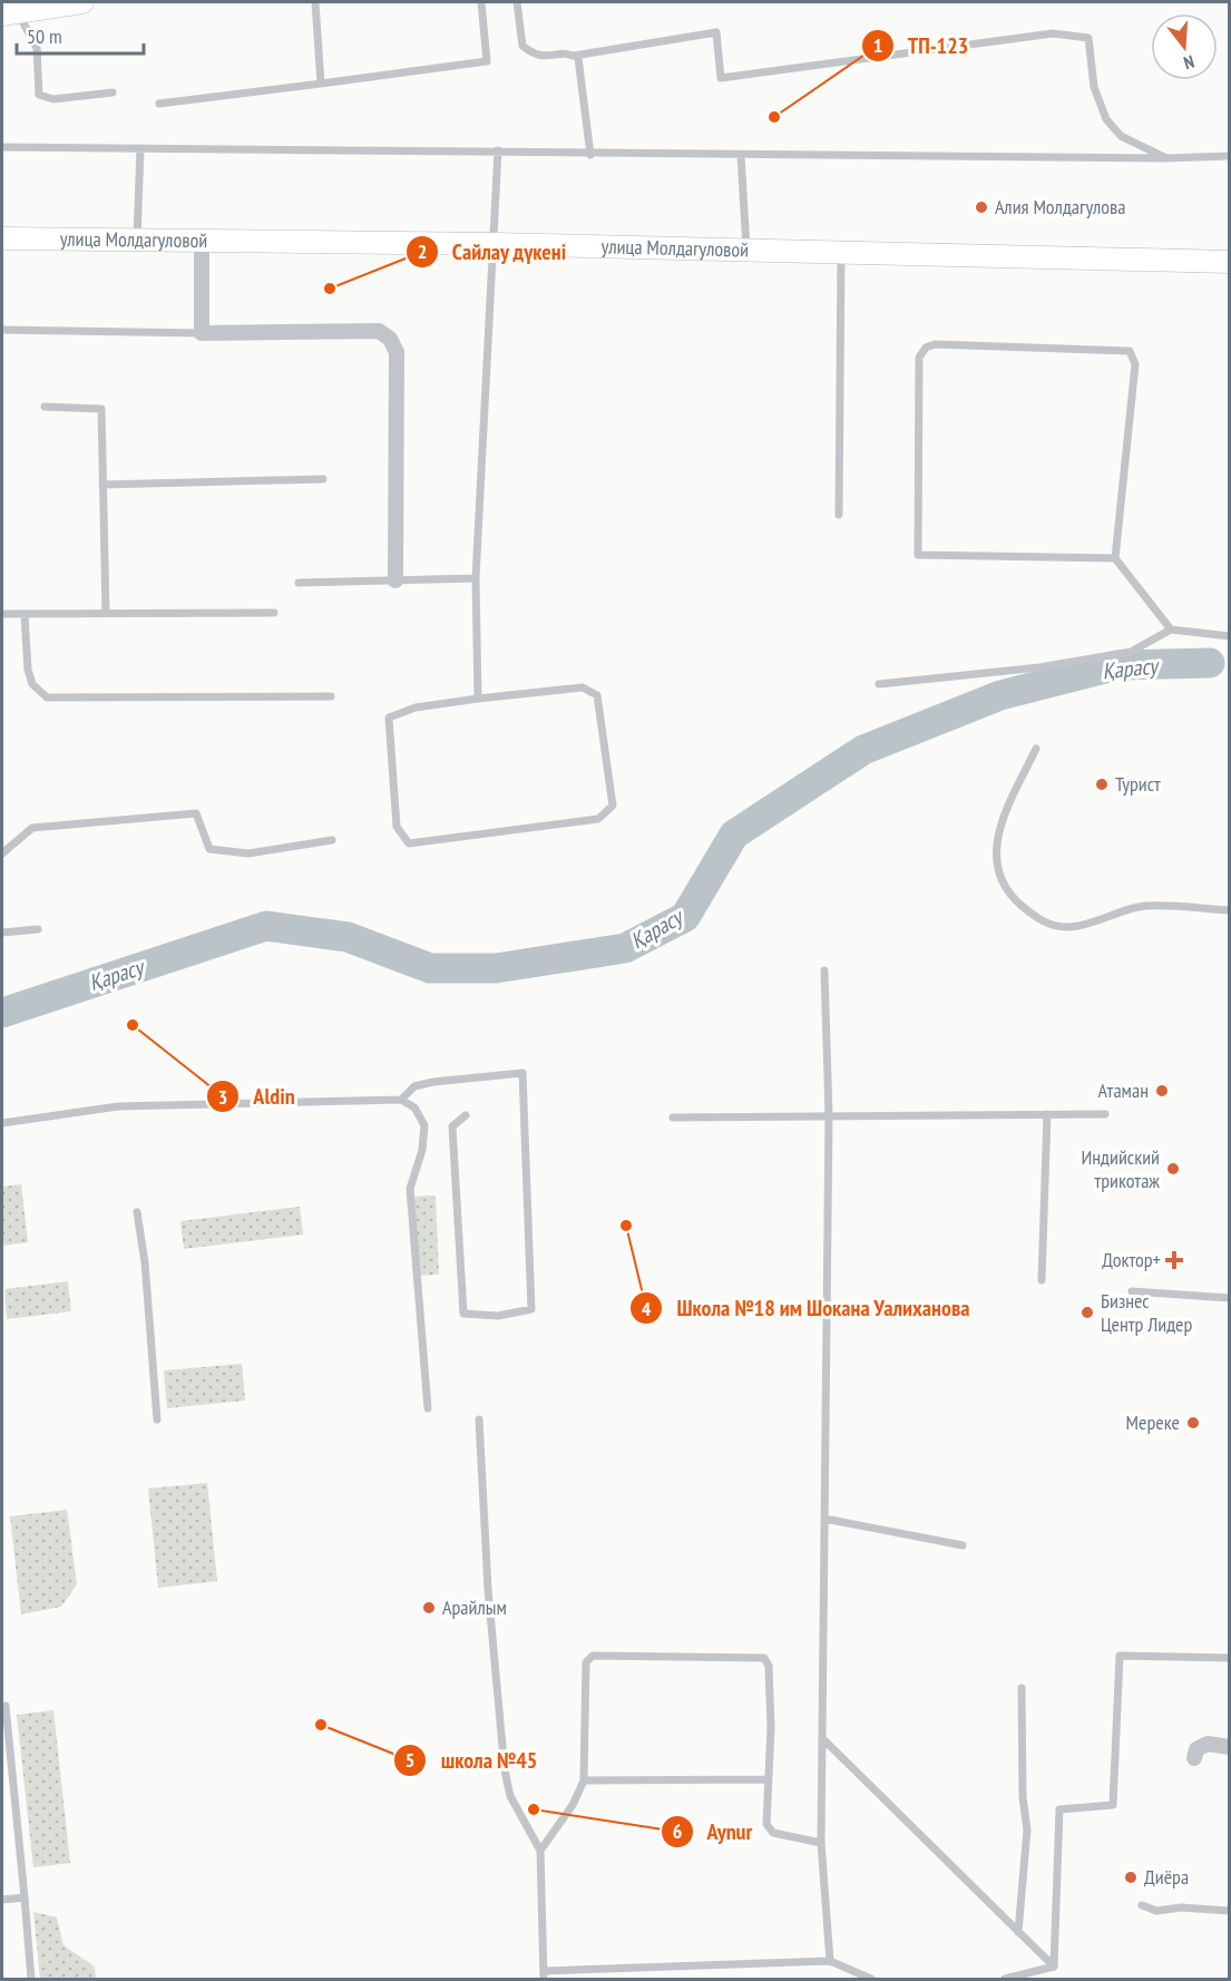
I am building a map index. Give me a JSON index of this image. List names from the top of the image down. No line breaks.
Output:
{"streets":{"street":["улица Молдагуловой"]},"water":["Қарасу"],"places":{"other":["ТП-123","Алия Молдагулова","Сайлау дүкені","Турист","Aldin","Атаман","Индийский трикотаж","Школа №18 им Шокана Уалиханова","Бизнес Центр Лидер","Мереке","Арайлым","школа №45","Aynur","Диёра"],"health":["Доктор+"]},"scale_bar":"50 m","north":"bottom"}
